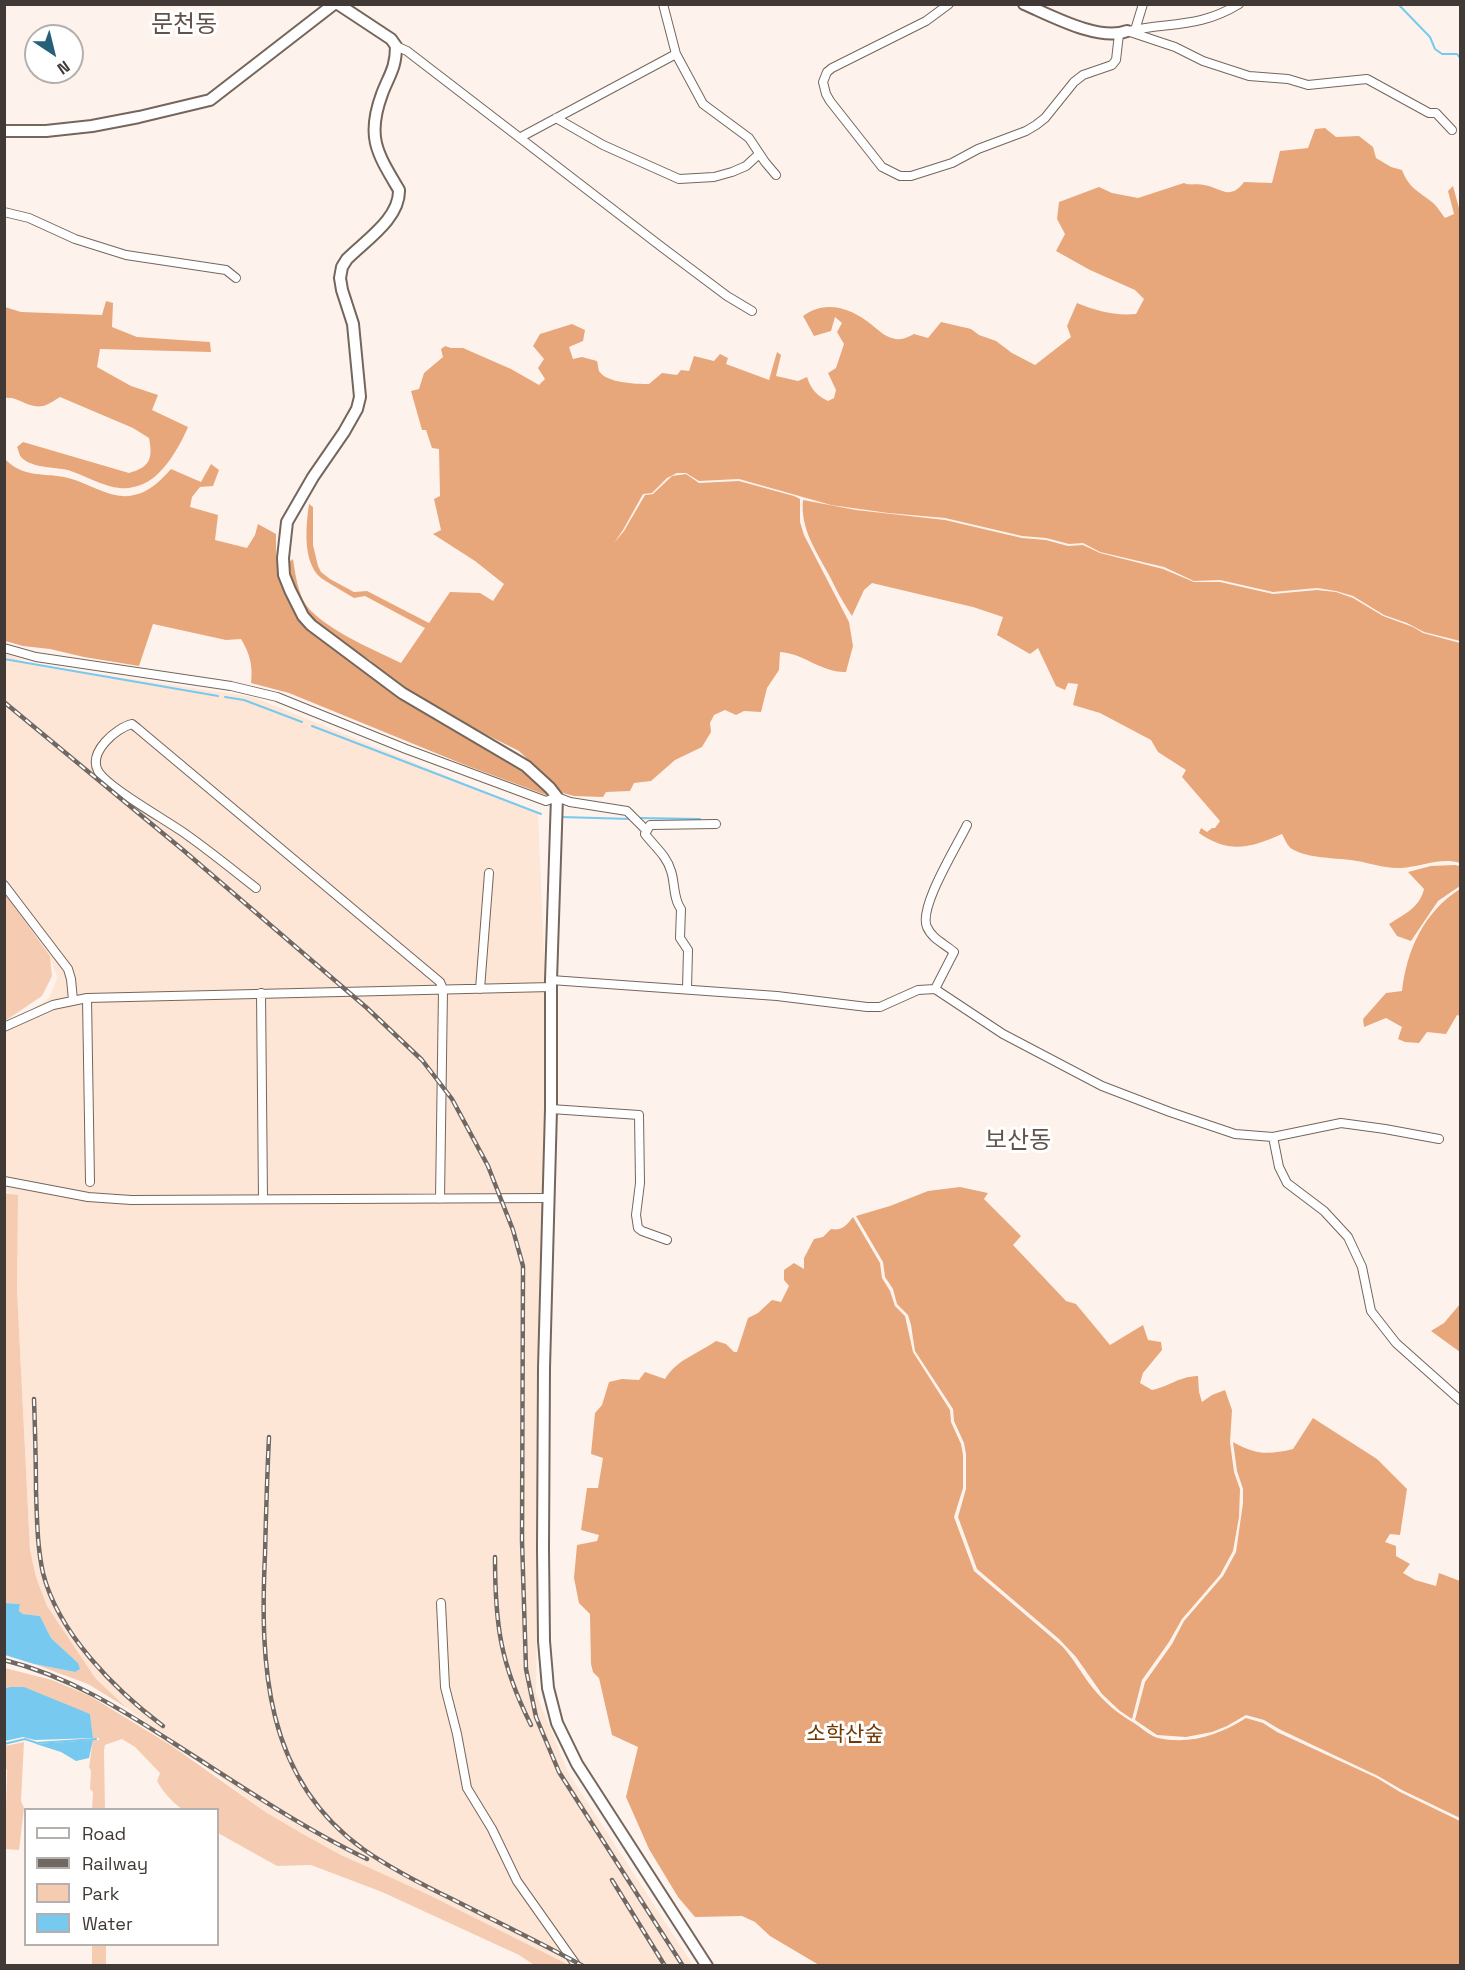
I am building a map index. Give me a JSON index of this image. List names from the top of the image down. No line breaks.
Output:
{"districts":["문천동","보산동"],"parks":["소학산숲"],"legend":["Road","Railway","Park","Water"],"north":"bottom right"}
